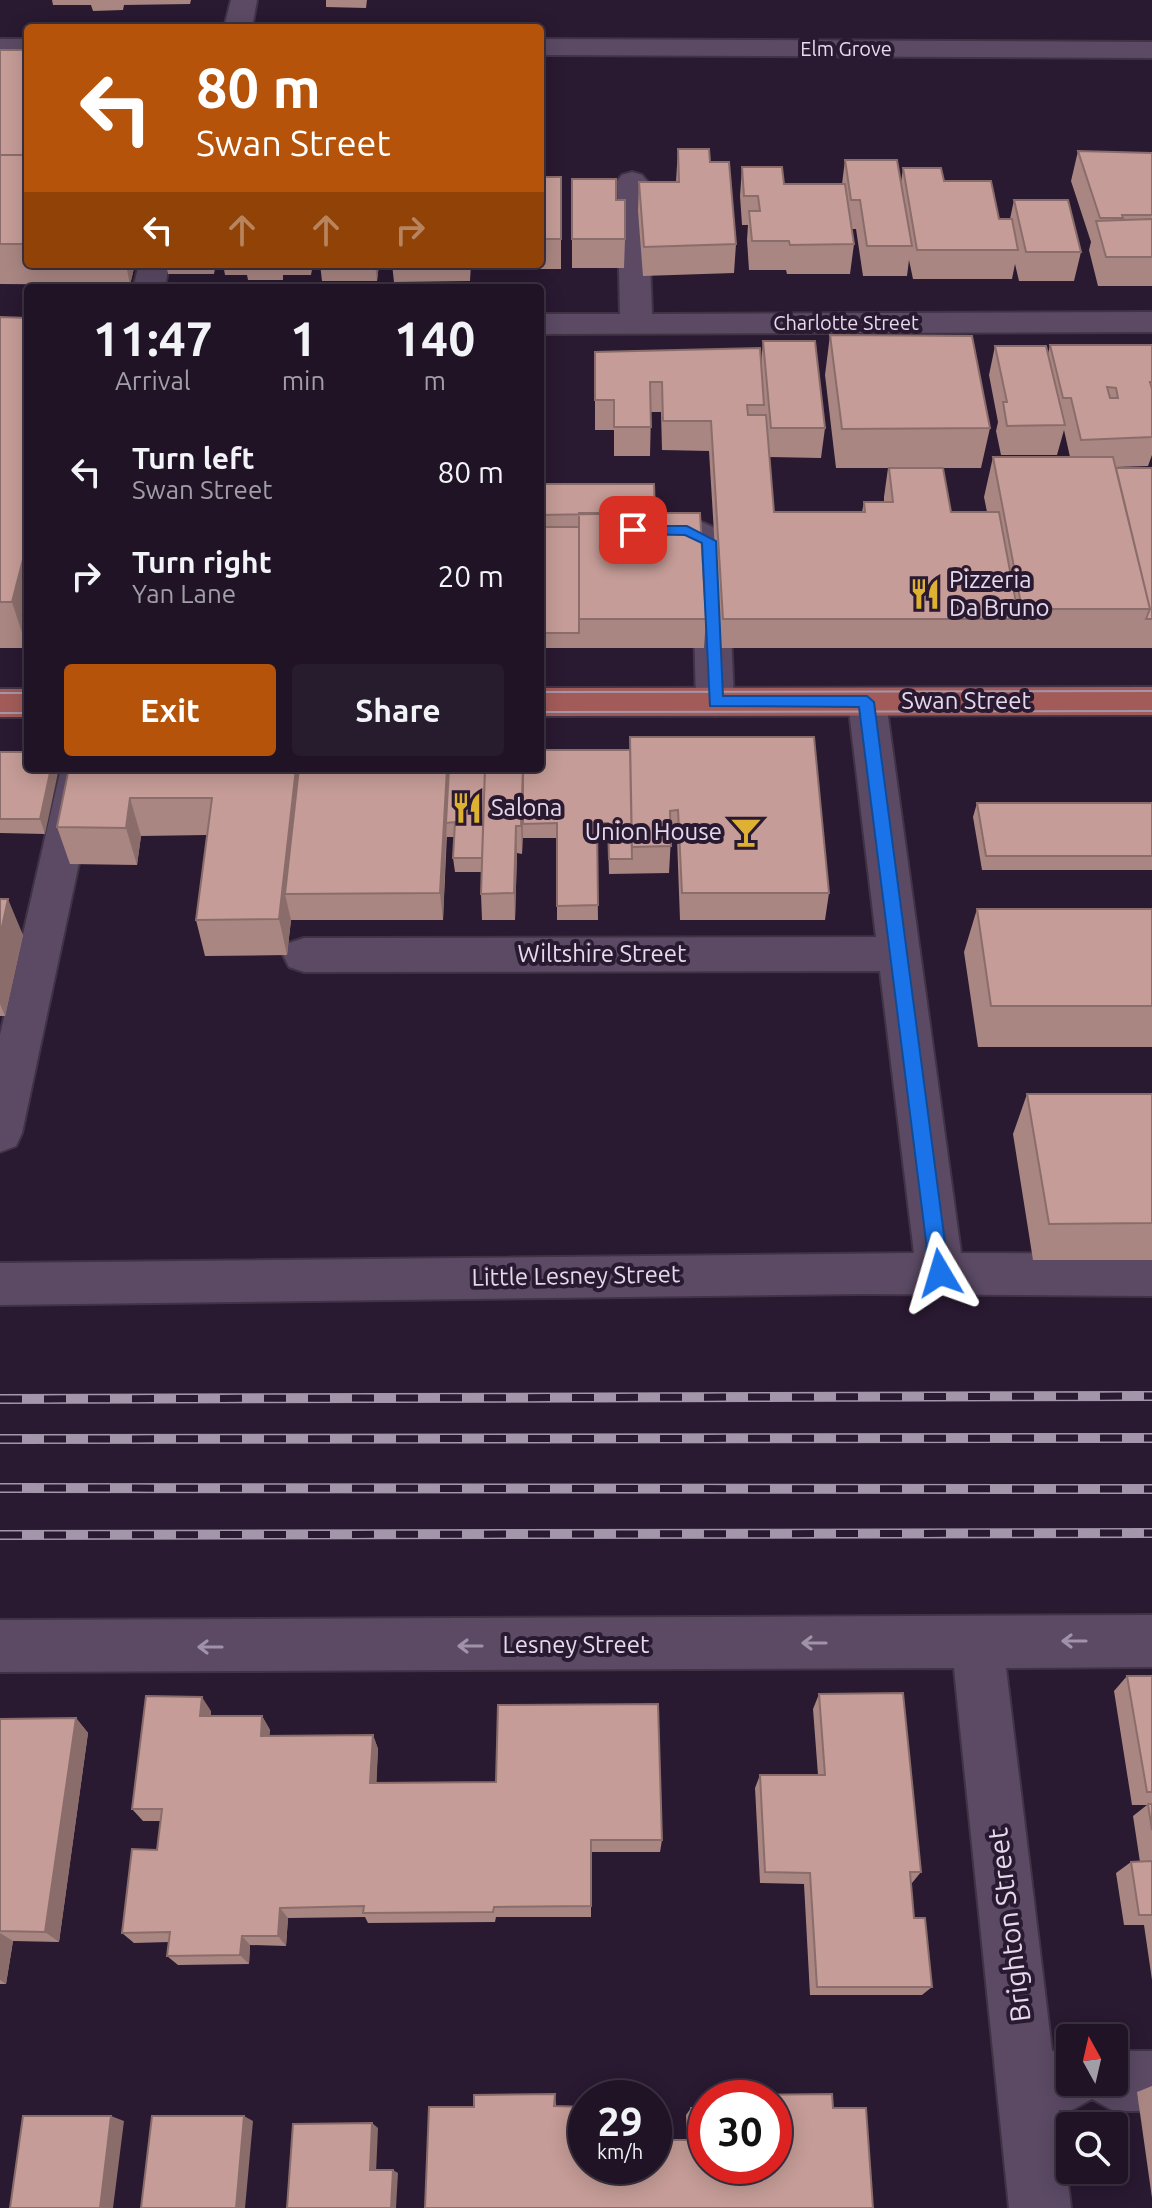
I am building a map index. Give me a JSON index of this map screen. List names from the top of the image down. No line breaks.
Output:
{"streets":{"main road":["Swan Street"],"street":["Elm Grove","Charlotte Street","Wiltshire Street","Little Lesney Street","Lesney Street","Brighton Street"]},"crossings":[["Lesney Street","Brighton Street"]],"one_way":["Lesney Street"],"places":{"restaurant":["Pizzeria Da Bruno","Salona"],"bar":["Union House"]},"north":"top","page":{"turn":["80 m","Swan Street"],"eta":["11:47","Arrival","1","min","140","m"],"list":[{"name":"Turn left","note":"Swan Street","value":"80 m"},{"name":"Turn right","note":"Yan Lane","value":"20 m"}],"buttons":["Exit","Share"],"speed":"29 km/h","limit":"30"}}
